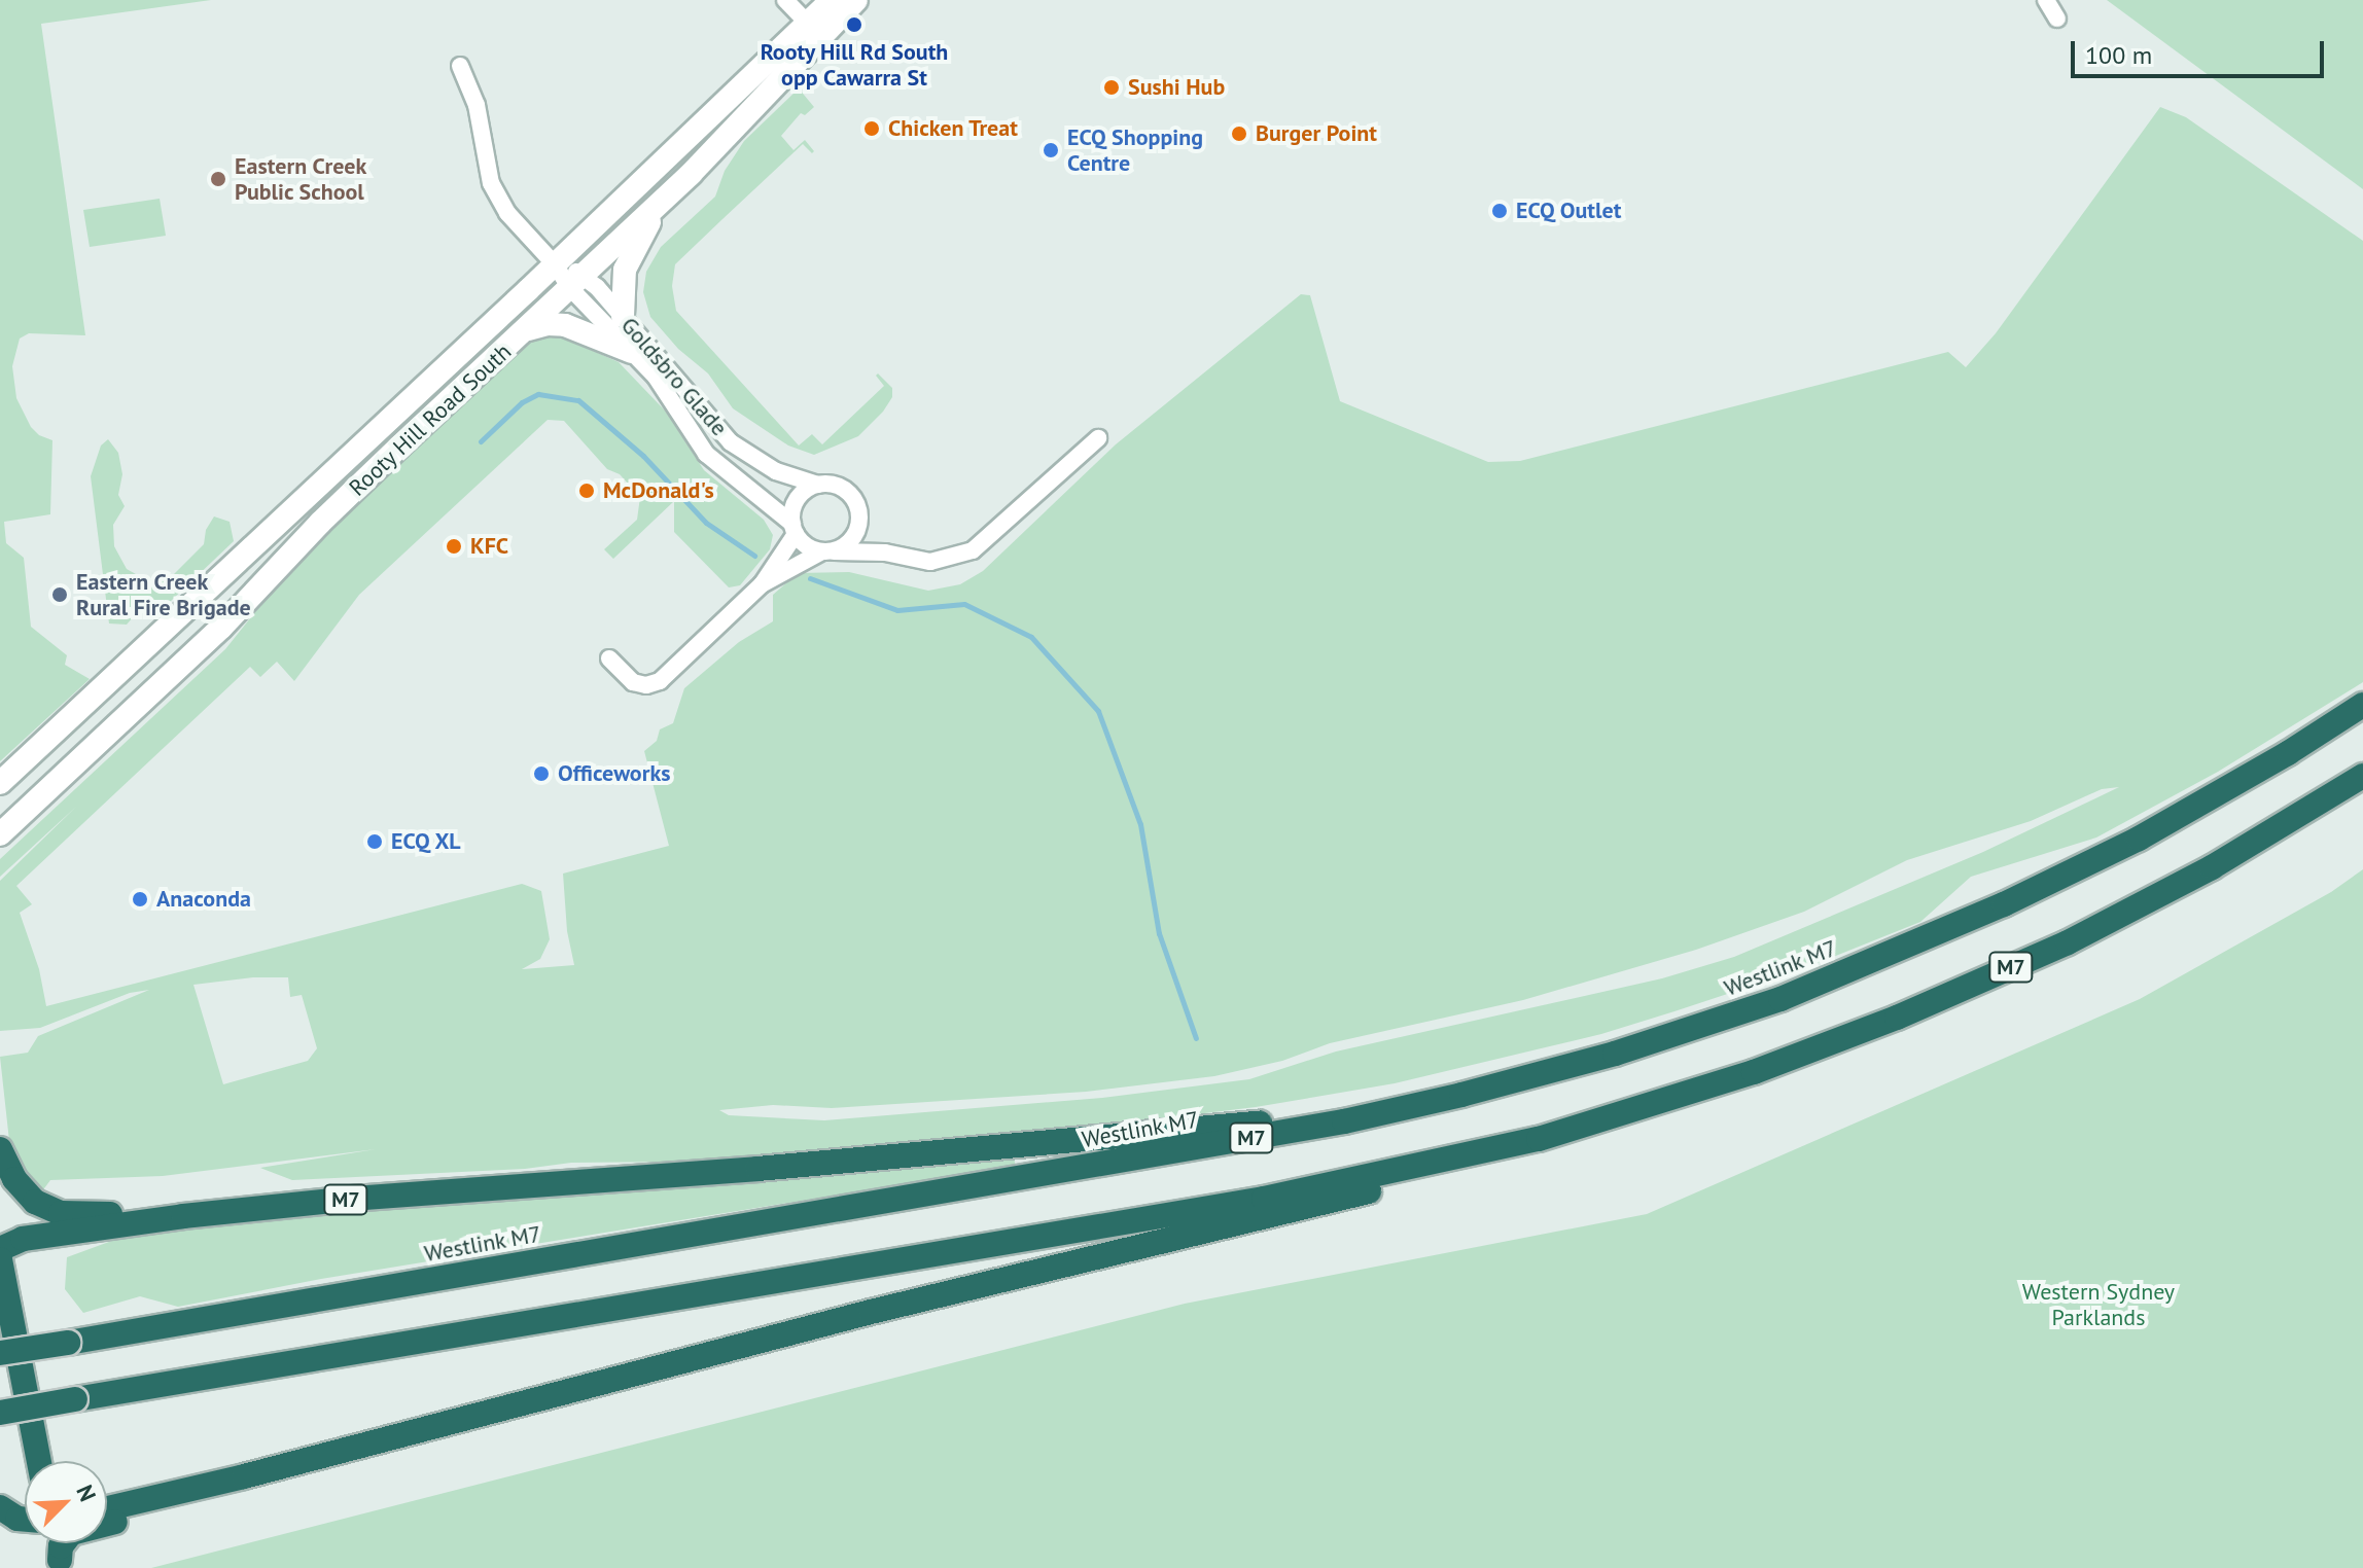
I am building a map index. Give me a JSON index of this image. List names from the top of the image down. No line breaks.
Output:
{"streets":{"highway":["M7","Westlink M7"],"main road":["Rooty Hill Road South"],"street":["Goldsbro Glade"]},"crossings":[["Goldsbro Glade","Rooty Hill Road South"],["M7","Westlink M7"]],"parks":["Western Sydney Parklands"],"places":["Rooty Hill Rd South opp Cawarra St","Sushi Hub","Chicken Treat","Burger Point","ECQ Shopping Centre","Eastern Creek Public School","ECQ Outlet","McDonald's","KFC","Eastern Creek Rural Fire Brigade","Officeworks","ECQ XL","Anaconda"],"scale_bar":"100 m","north":"top right"}
